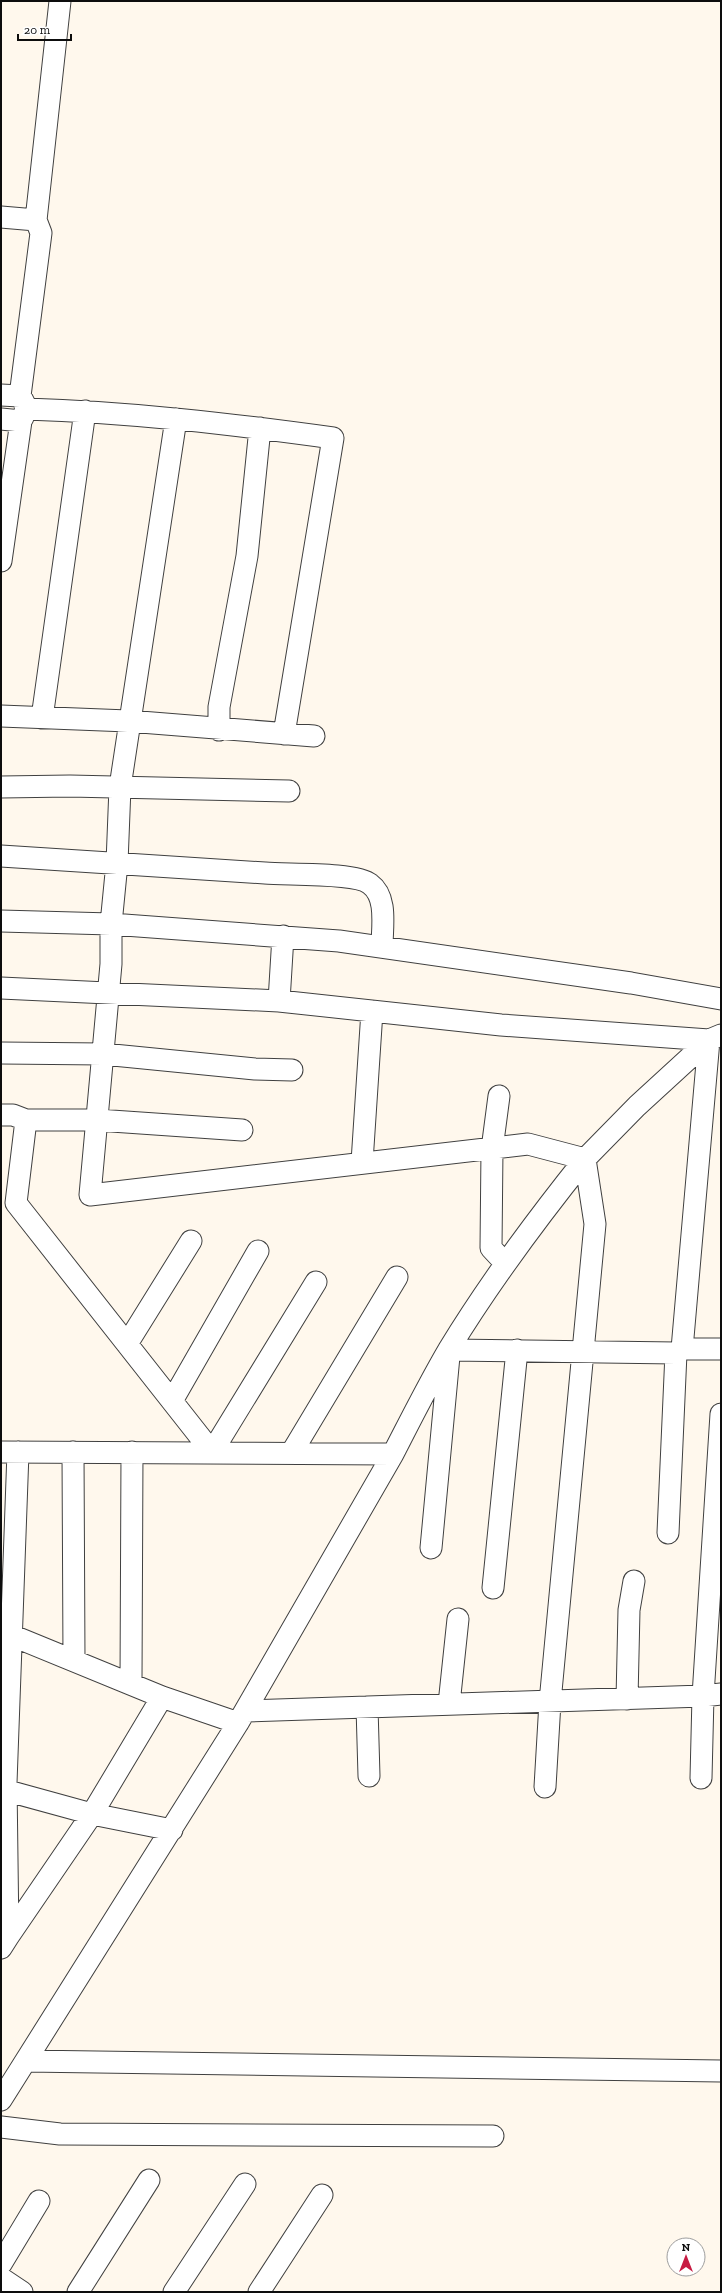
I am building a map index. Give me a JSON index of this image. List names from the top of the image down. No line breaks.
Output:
{"scale_bar":"20 m","north":"top"}
